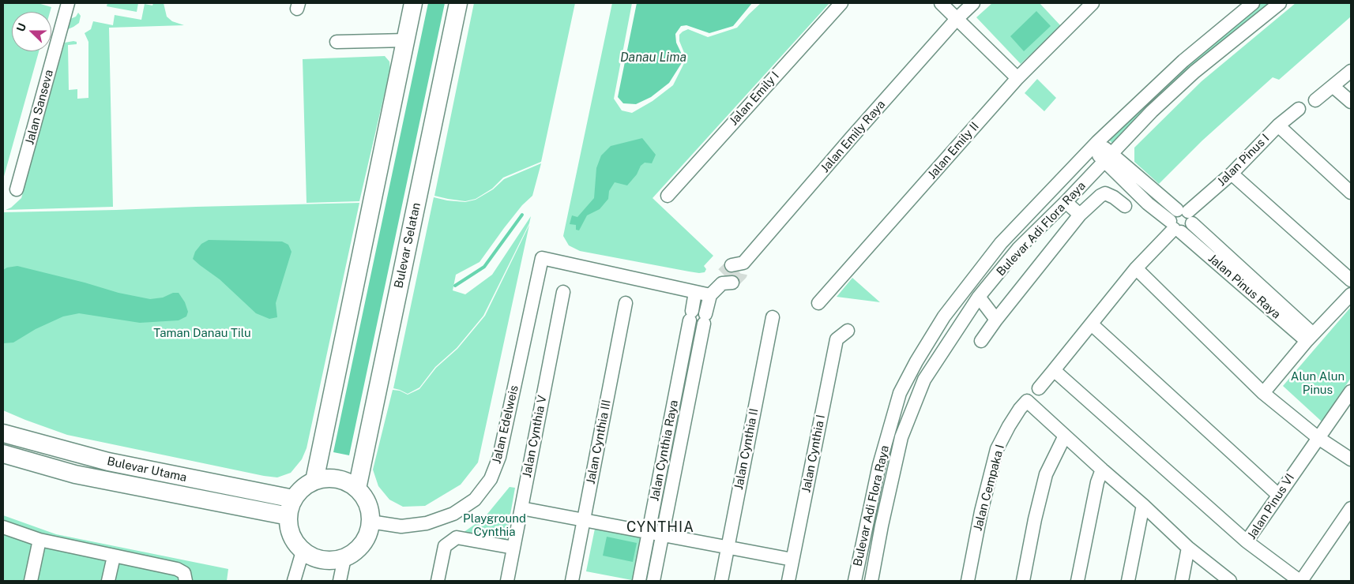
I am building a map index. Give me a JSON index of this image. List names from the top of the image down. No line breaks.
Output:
{"streets":{"main road":["Bulevar Selatan","Bulevar Utama"],"street":["Jalan Emily I","Jalan Sanseva","Jalan Emily Raya","Jalan Emily II","Jalan Pinus I","Bulevar Adi Flora Raya","Jalan Pinus Raya","Jalan Edelweis","Jalan Cynthia V","Jalan Cynthia III","Jalan Cynthia II","Jalan Cynthia Raya","Jalan Cynthia I","Jalan Cempaka I","Jalan Pinus VI"]},"crossings":[["Jalan Emily Raya","Jalan Cynthia Raya"],["Jalan Pinus I","Jalan Pinus Raya"],["Bulevar Adi Flora Raya","Jalan Pinus Raya"],["Bulevar Selatan","Jalan Edelweis"],["Bulevar Selatan","Bulevar Utama"],["Jalan Edelweis","Jalan Cynthia Raya"],["Jalan Edelweis","Bulevar Utama"]],"districts":["CYNTHIA"],"water":["Danau Lima"],"parks":["Taman Danau Tilu","Alun Alun Pinus","Playground Cynthia"],"north":"left"}
